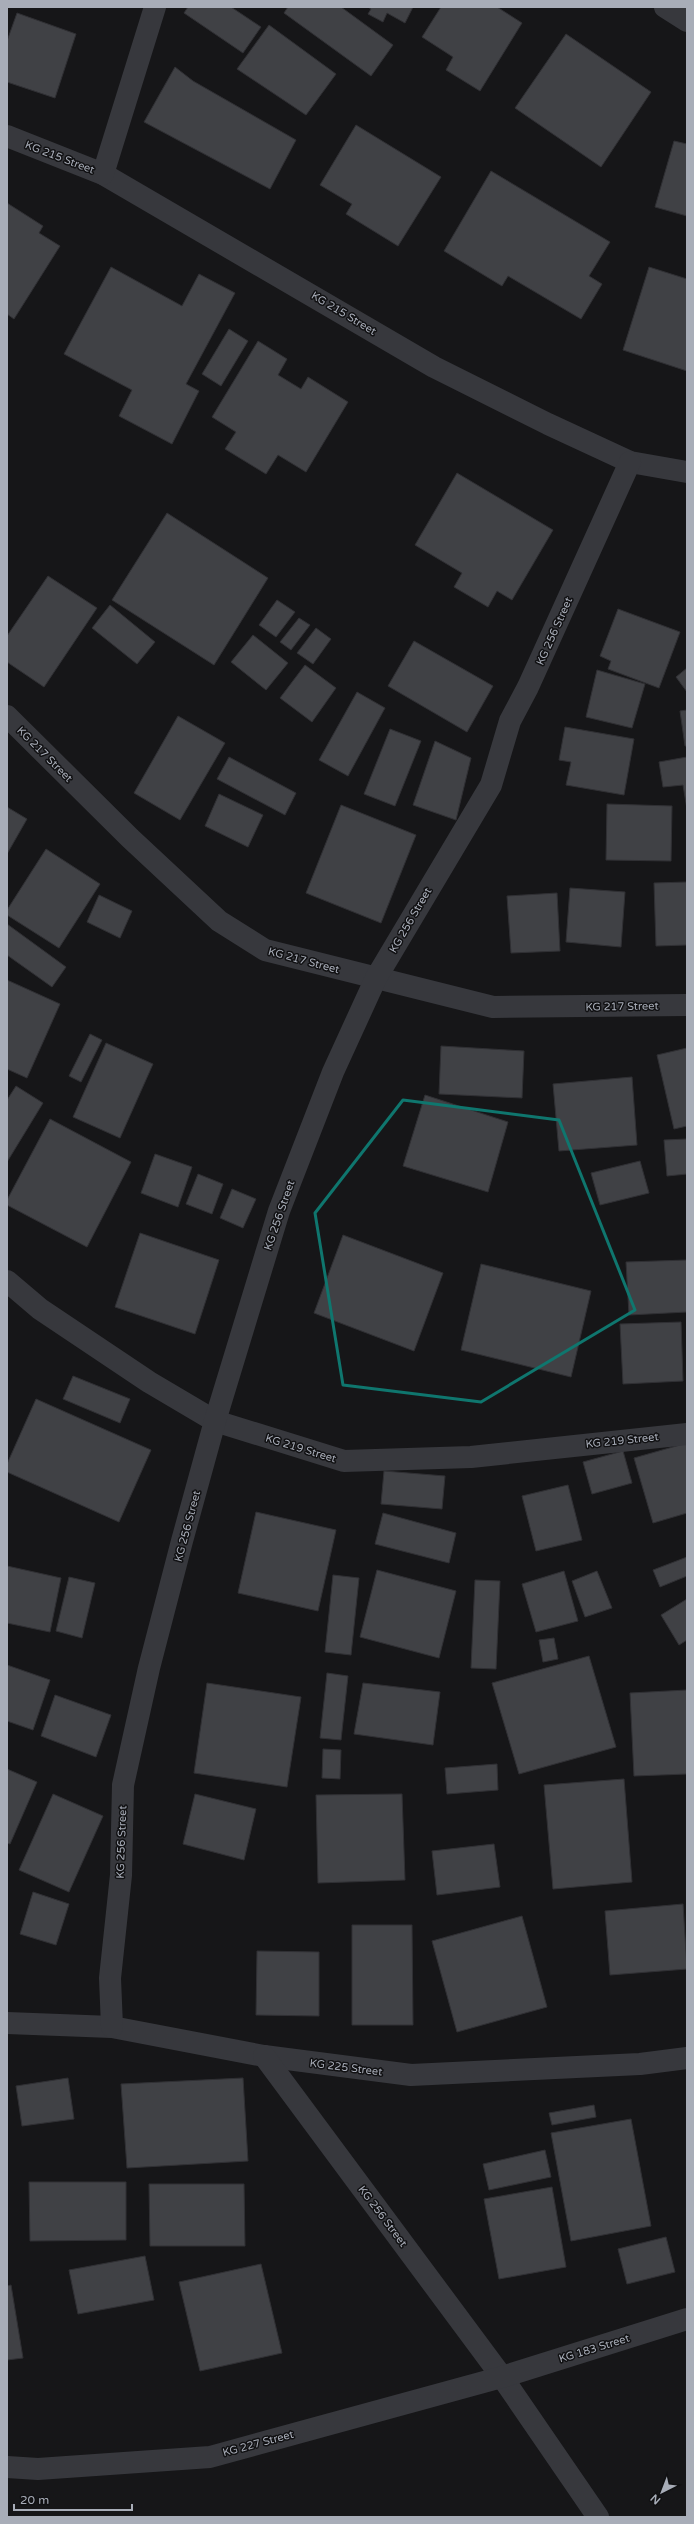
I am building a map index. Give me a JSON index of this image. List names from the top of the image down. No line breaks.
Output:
{"streets":{"street":["KG 215 Street","KG 256 Street","KG 217 Street","KG 219 Street","KG 225 Street","KG 183 Street","KG 227 Street"]},"crossings":[["KG 215 Street","KG 256 Street"],["KG 256 Street","KG 217 Street"],["KG 256 Street","KG 219 Street"],["KG 256 Street","KG 225 Street"],["KG 256 Street","KG 183 Street"],["KG 256 Street","KG 227 Street"],["KG 183 Street","KG 227 Street"]],"scale_bar":"20 m","north":"bottom left"}
